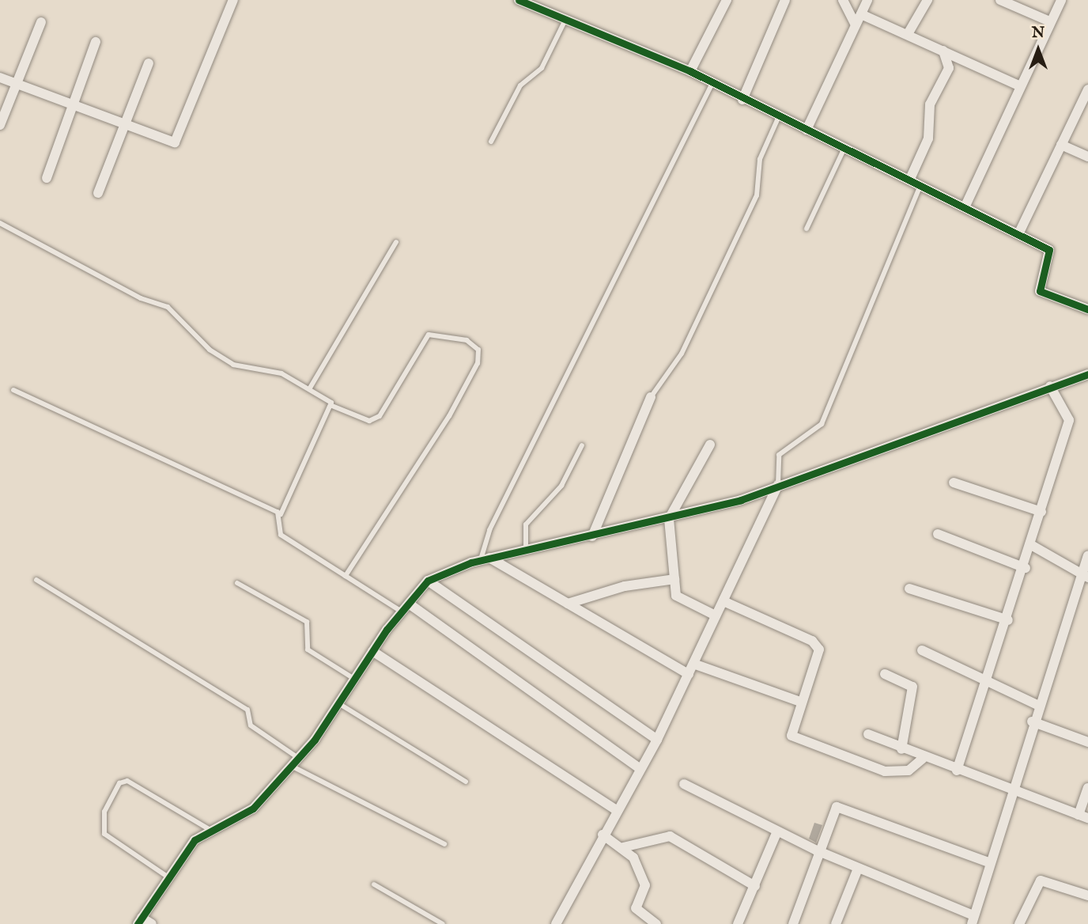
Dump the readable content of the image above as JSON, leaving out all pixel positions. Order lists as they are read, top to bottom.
{
  "north": "top"
}
